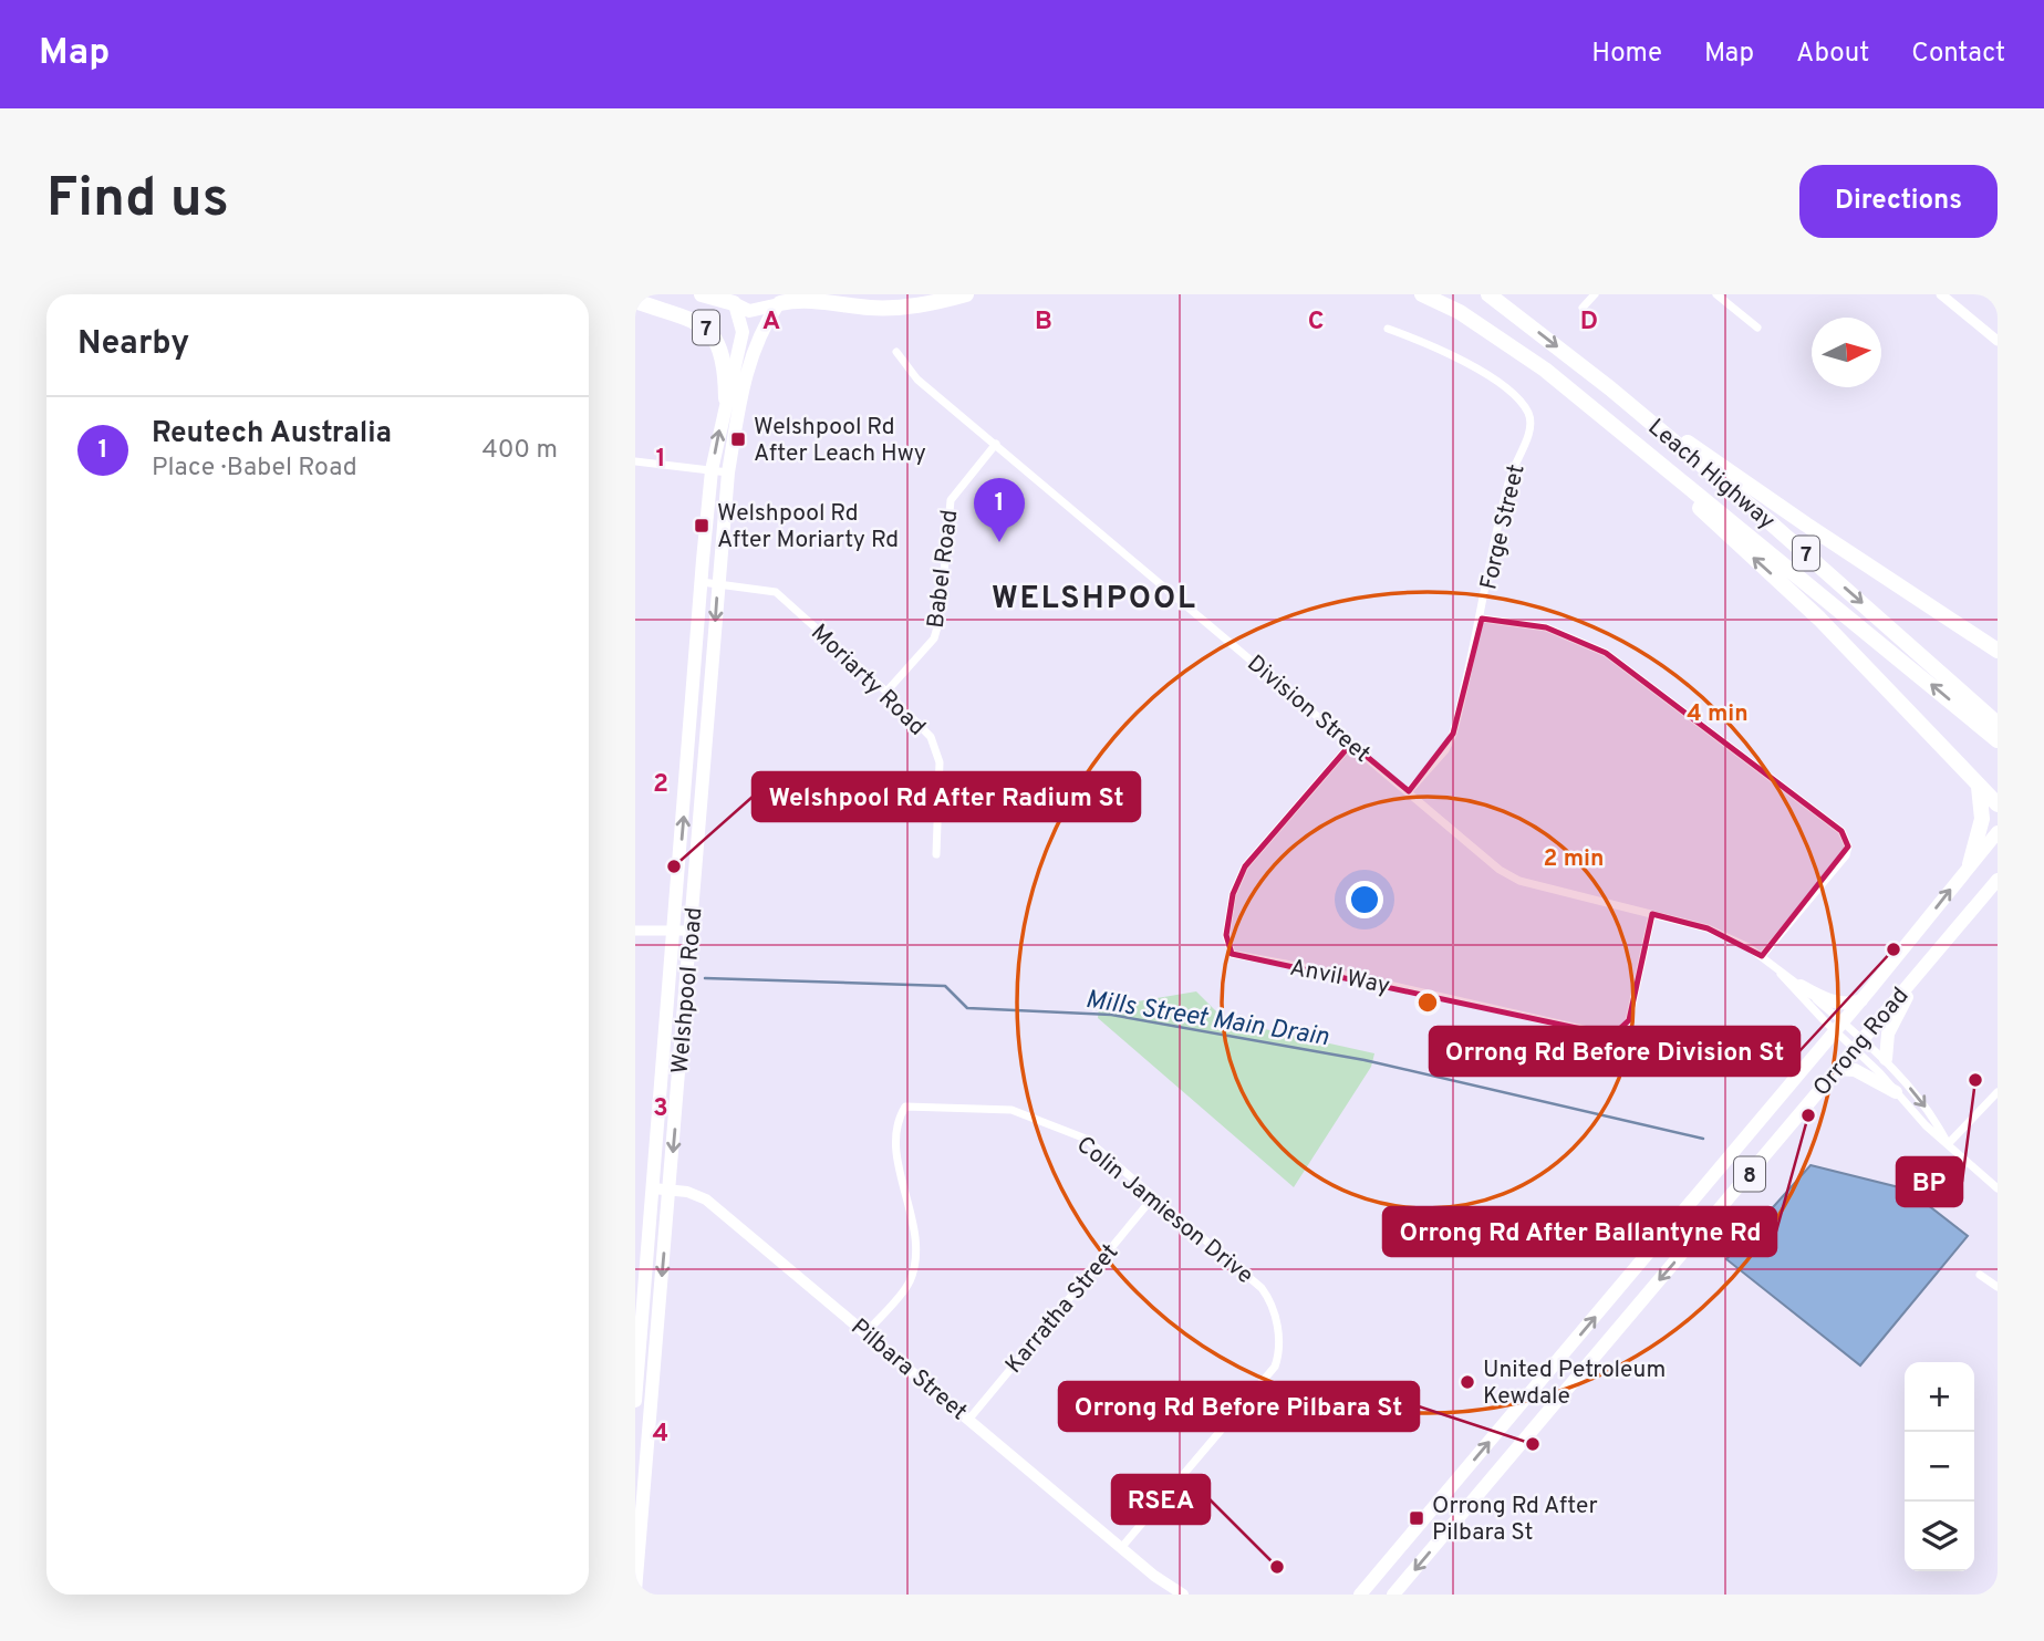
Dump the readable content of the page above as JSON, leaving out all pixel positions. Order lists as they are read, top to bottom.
{
  "streets": {
    "highway": ["7", "Leach Highway"],
    "main road": [
      "Welshpool Road",
      "Orrong Road",
      "8",
      "Pilbara Street"
    ],
    "street": [
      "Forge Street",
      "Babel Road",
      "Moriarty Road",
      "Division Street",
      "Anvil Way",
      "Colin Jamieson Drive",
      "Karratha Street"
    ]
  },
  "crossings": [
    ["7", "Leach Highway"],
    ["7", "Welshpool Road"],
    ["Forge Street", "Division Street"],
    ["Babel Road", "Moriarty Road"],
    ["Babel Road", "Division Street"],
    ["Moriarty Road", "Welshpool Road"],
    ["Division Street", "Anvil Way"],
    ["Division Street", "Orrong Road"],
    ["Welshpool Road", "Pilbara Street"],
    ["Colin Jamieson Drive", "Karratha Street"],
    ["Colin Jamieson Drive", "Pilbara Street"],
    ["Karratha Street", "Pilbara Street"]
  ],
  "districts": ["WELSHPOOL"],
  "water": ["Mills Street Main Drain"],
  "places": {
    "transit": ["Welshpool Rd After Leach Hwy", "Welshpool Rd After Moriarty Rd", "Orrong Rd After Pilbara St"],
    "other": [
      "Welshpool Rd After Radium St",
      "Orrong Rd Before Division St",
      "BP",
      "Orrong Rd After Ballantyne Rd",
      "United Petroleum Kewdale",
      "Orrong Rd Before Pilbara St",
      "RSEA"
    ]
  },
  "north": "right",
  "page": {
    "header": "Map",
    "nav": [
      "Home",
      "Map",
      "About",
      "Contact"
    ],
    "buttons": "Directions",
    "title": "Find us",
    "heading": "Nearby",
    "list": [
      {
        "mark": "1",
        "name": "Reutech Australia",
        "note": "Place · Babel Road",
        "value": "400 m"
      }
    ],
    "pins": "1",
    "map_buttons": ["+", "−"]
  },
  "grid": {
    "columns": [
      "A",
      "B",
      "C",
      "D"
    ],
    "rows": [
      "1",
      "2",
      "3",
      "4"
    ]
  },
  "rings": ["4 min", "2 min"]
}
